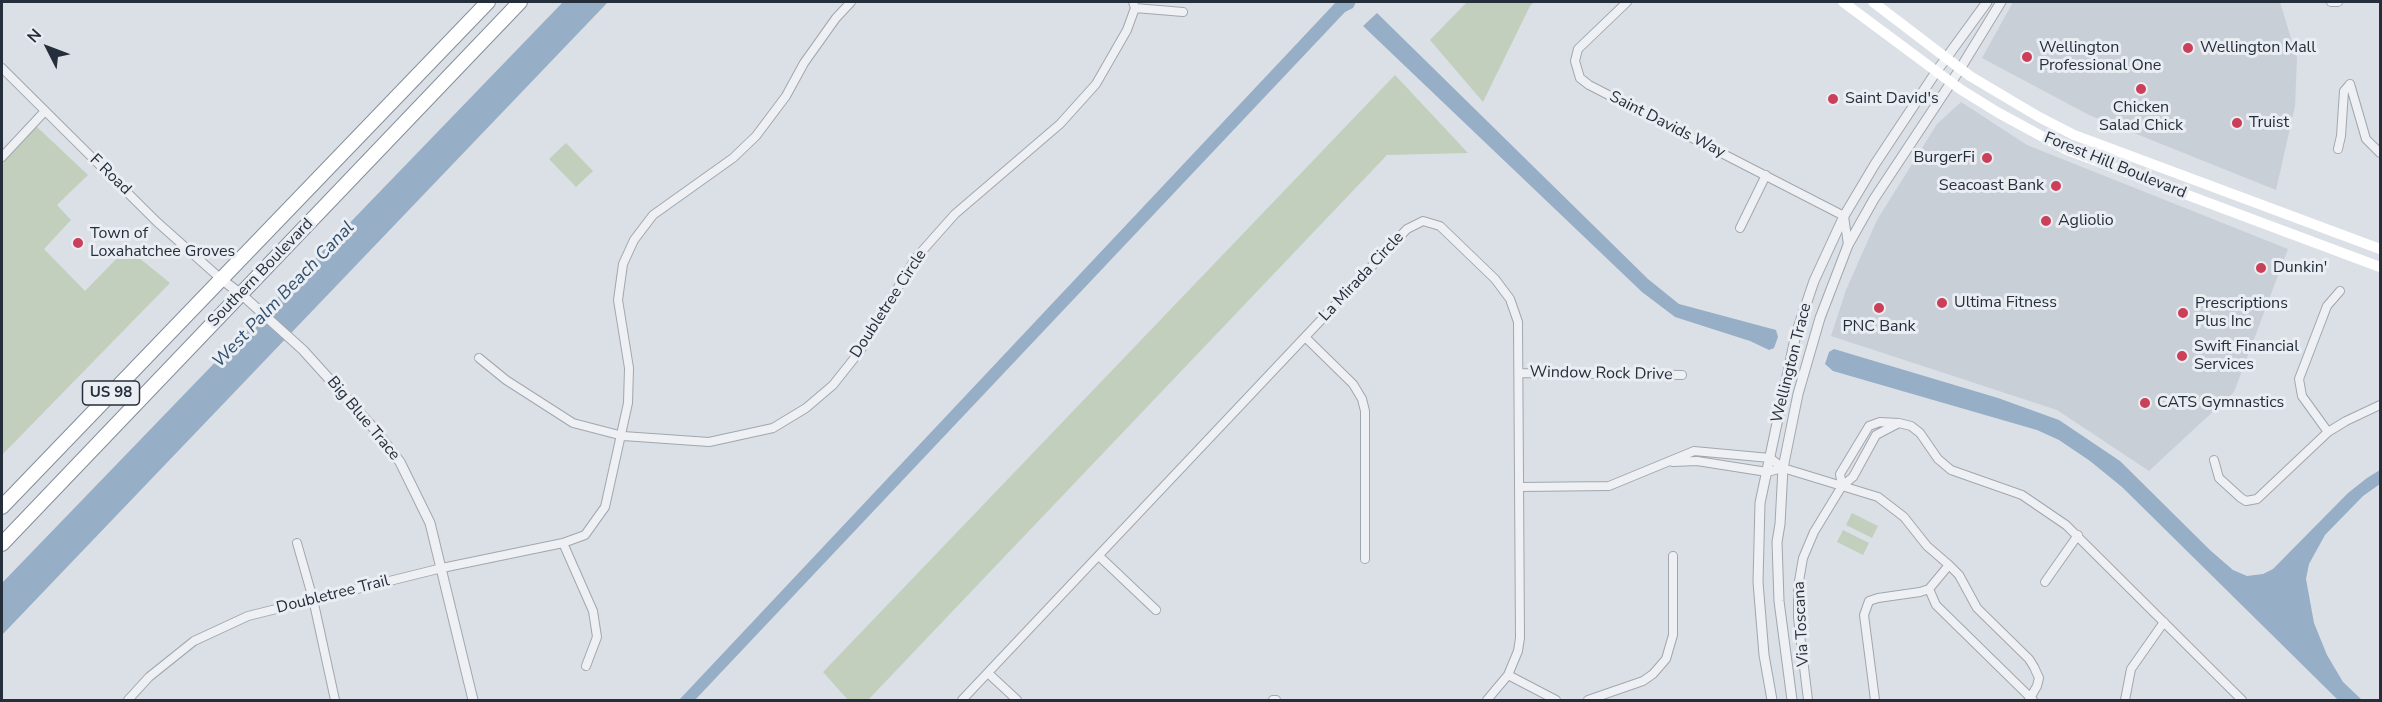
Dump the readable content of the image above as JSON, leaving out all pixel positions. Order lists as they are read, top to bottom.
{
  "streets": {
    "highway": ["Southern Boulevard", "US 98"],
    "main road": ["Forest Hill Boulevard"],
    "street": [
      "Saint Davids Way",
      "F Road",
      "La Mirada Circle",
      "Doubletree Circle",
      "Wellington Trace",
      "Window Rock Drive",
      "Big Blue Trace",
      "Doubletree Trail",
      "Via Toscana"
    ]
  },
  "crossings": [
    ["Saint Davids Way", "Wellington Trace"],
    ["Forest Hill Boulevard", "Wellington Trace"],
    ["F Road", "Southern Boulevard"],
    ["F Road", "Big Blue Trace"],
    ["Southern Boulevard", "Big Blue Trace"],
    ["La Mirada Circle", "Window Rock Drive"],
    ["Big Blue Trace", "Doubletree Trail"]
  ],
  "water": ["West Palm Beach Canal"],
  "places": [
    "Wellington Mall",
    "Wellington Professional One",
    "Chicken Salad Chick",
    "Saint David's",
    "Truist",
    "BurgerFi",
    "Seacoast Bank",
    "Agliolio",
    "Town of Loxahatchee Groves",
    "Dunkin'",
    "Ultima Fitness",
    "PNC Bank",
    "Prescriptions Plus Inc",
    "Swift Financial Services",
    "CATS Gymnastics"
  ],
  "north": "top left"
}
